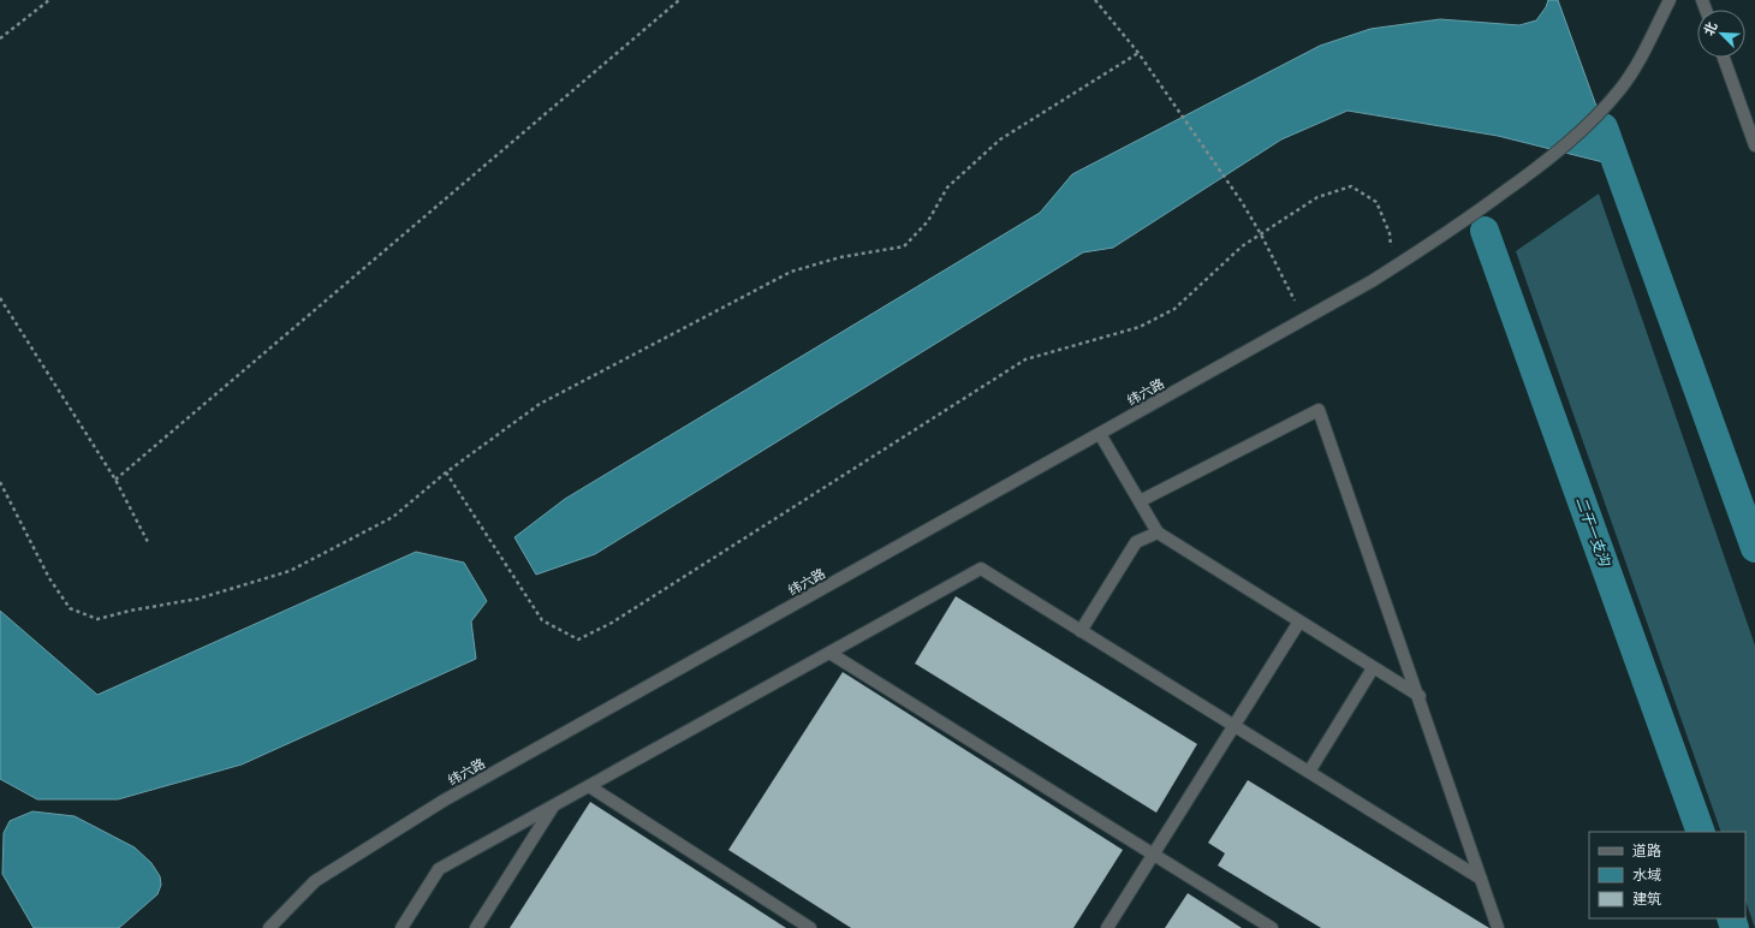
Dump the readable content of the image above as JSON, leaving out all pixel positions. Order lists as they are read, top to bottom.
{
  "streets": {
    "street": ["纬六路"]
  },
  "water": ["二干一支沟"],
  "legend": ["道路", "水域", "建筑"],
  "north": "top left"
}
